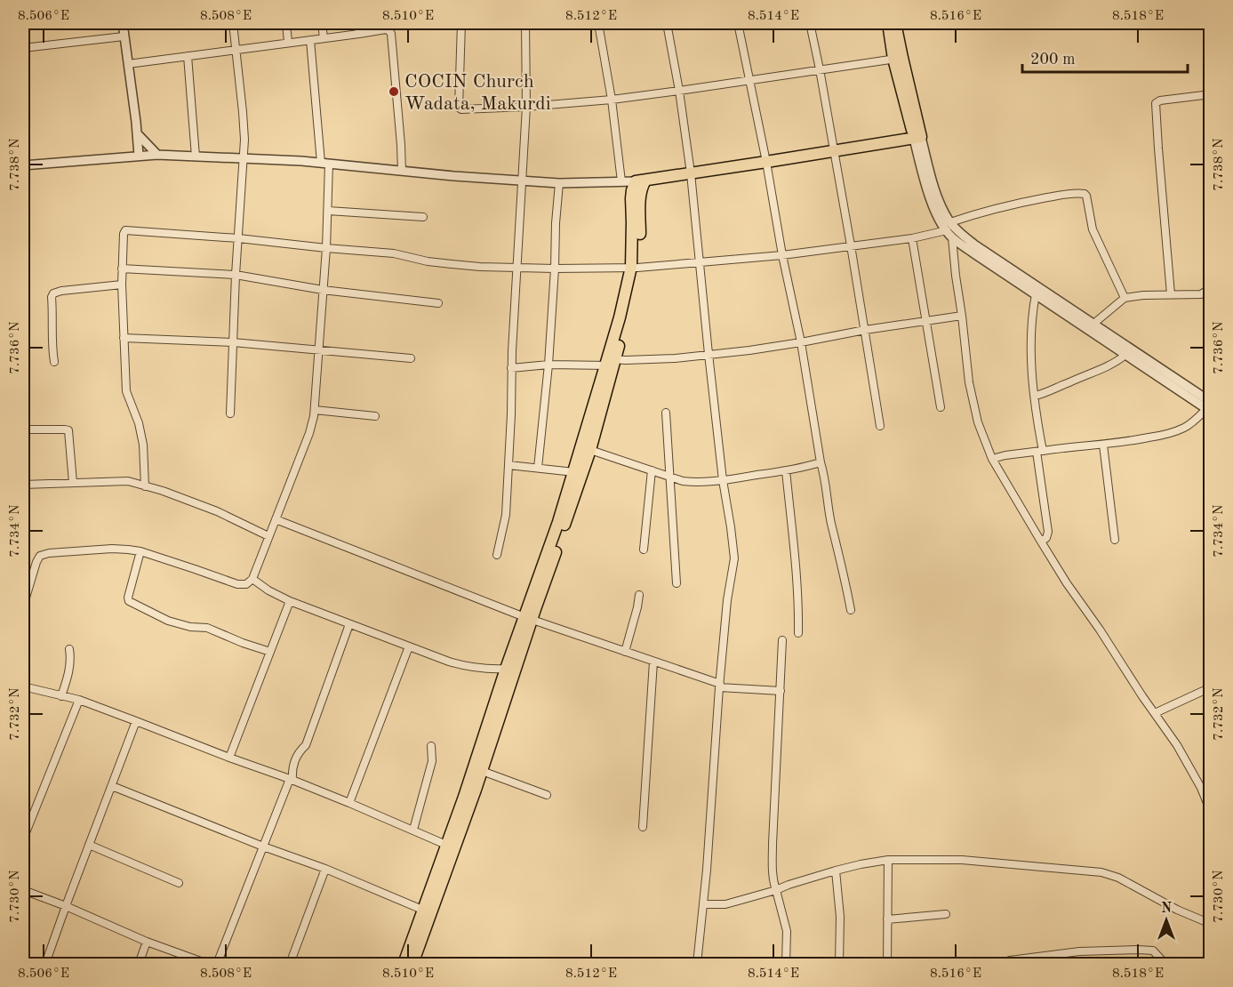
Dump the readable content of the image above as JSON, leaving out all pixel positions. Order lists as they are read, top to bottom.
{
  "places": ["COCIN Church Wadata, Makurdi"],
  "scale_bar": "200 m",
  "north": "top",
  "coordinates": [
    "8.506°E",
    "8.508°E",
    "8.510°E",
    "8.512°E",
    "8.514°E",
    "8.516°E",
    "8.518°E",
    "7.738°N",
    "7.736°N",
    "7.734°N",
    "7.732°N",
    "7.730°N"
  ]
}
